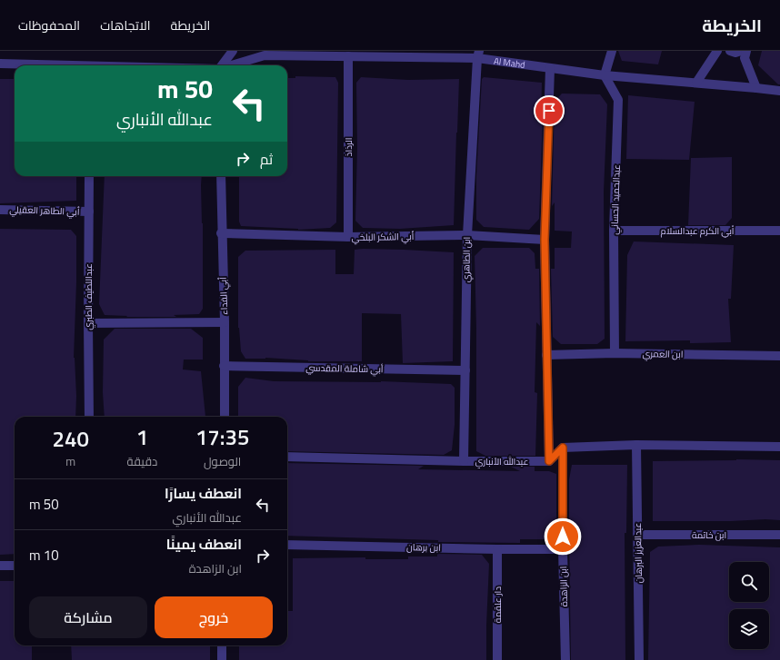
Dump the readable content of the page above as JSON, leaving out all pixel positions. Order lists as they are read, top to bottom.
{
  "streets": {
    "street": [
      "Al Mahd",
      "الرذاذ",
      "عبدالحميد الحساني",
      "أبي الطاهر العقيلي",
      "أبي الكرم عبدالسلام",
      "أبي الشكر البلخي",
      "ابن الطاهري",
      "أبي الفداء",
      "عبداللطيف الطبري",
      "ابن العمري",
      "أبي شاملة المقدسي",
      "عبدالله الأنباري",
      "ابن خاتمة",
      "ابن برهان",
      "عبدالعزيز البرهان",
      "ابن الزاهدة",
      "دار علقمة"
    ]
  },
  "crossings": [
    ["Al Mahd", "الرذاذ"],
    ["Al Mahd", "عبدالحميد الحساني"],
    ["Al Mahd", "ابن الطاهري"],
    ["الرذاذ", "أبي الشكر البلخي"],
    ["عبدالحميد الحساني", "أبي الكرم عبدالسلام"],
    ["عبدالحميد الحساني", "ابن العمري"],
    ["أبي الطاهر العقيلي", "عبداللطيف الطبري"],
    ["أبي الشكر البلخي", "ابن الطاهري"],
    ["أبي الشكر البلخي", "أبي الفداء"],
    ["ابن الطاهري", "أبي شاملة المقدسي"],
    ["ابن الطاهري", "عبدالله الأنباري"],
    ["أبي الفداء", "أبي شاملة المقدسي"],
    ["ابن خاتمة", "عبدالعزيز البرهان"],
    ["ابن برهان", "ابن الزاهدة"],
    ["ابن برهان", "دار علقمة"]
  ],
  "page": {
    "header": "الخريطة",
    "nav": ["الخريطة", "الاتجاهات", "المحفوظات"],
    "turn": ["50 m", "عبدالله الأنباري"],
    "then": "ثم",
    "eta": [
      "17:35",
      "الوصول",
      "1",
      "دقيقة",
      "240",
      "m"
    ],
    "list": [
      {
        "name": "انعطف يسارًا",
        "note": "عبدالله الأنباري",
        "value": "50 m"
      },
      {
        "name": "انعطف يمينًا",
        "note": "ابن الزاهدة",
        "value": "10 m"
      }
    ],
    "buttons": ["خروج", "مشاركة"]
  }
}
